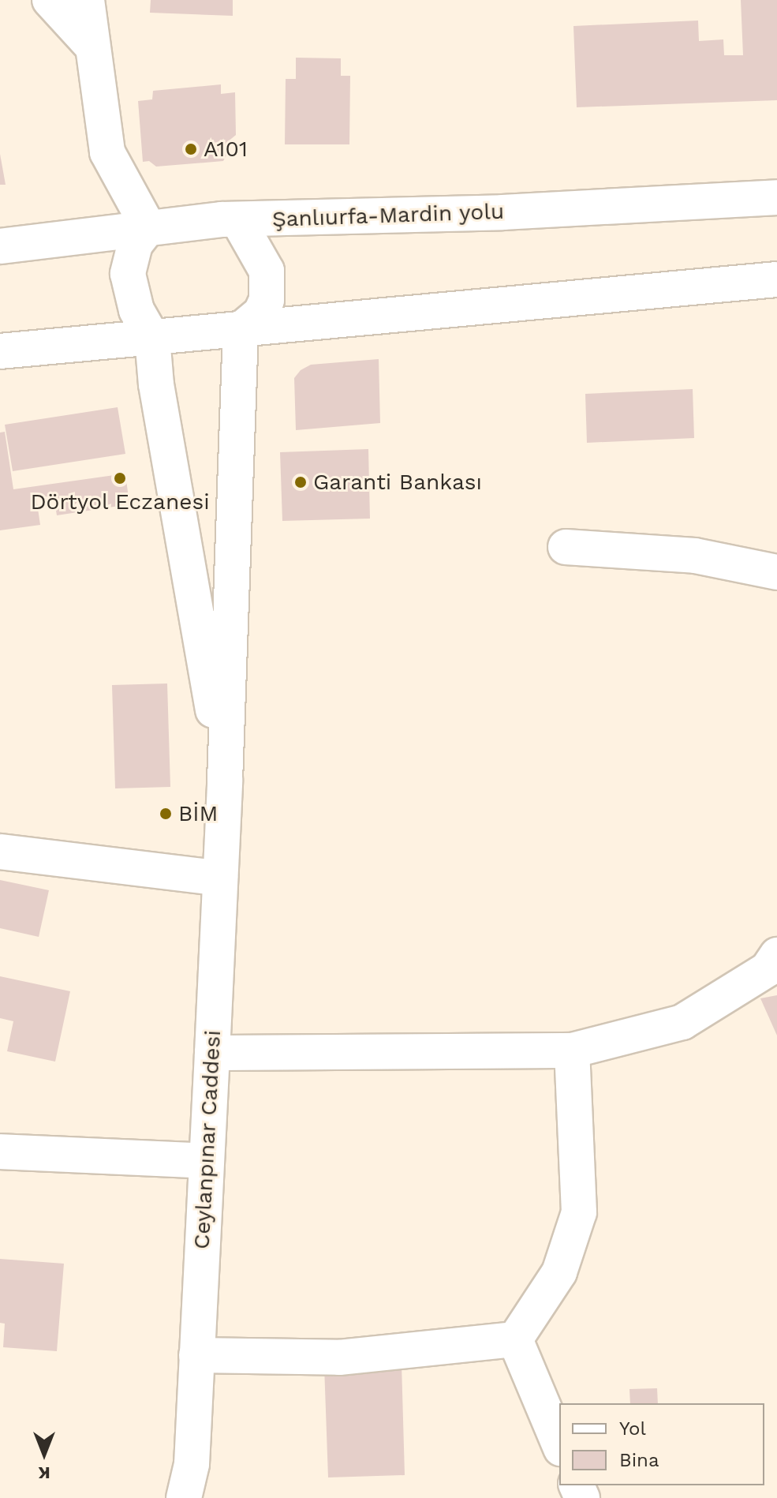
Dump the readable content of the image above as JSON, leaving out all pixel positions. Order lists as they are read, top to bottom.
{
  "streets": {
    "main road": ["Şanlıurfa-Mardin yolu", "Ceylanpınar Caddesi"]
  },
  "places": [
    "A101",
    "Dörtyol Eczanesi",
    "Garanti Bankası",
    "BİM"
  ],
  "legend": ["Yol", "Bina"],
  "north": "bottom"
}
